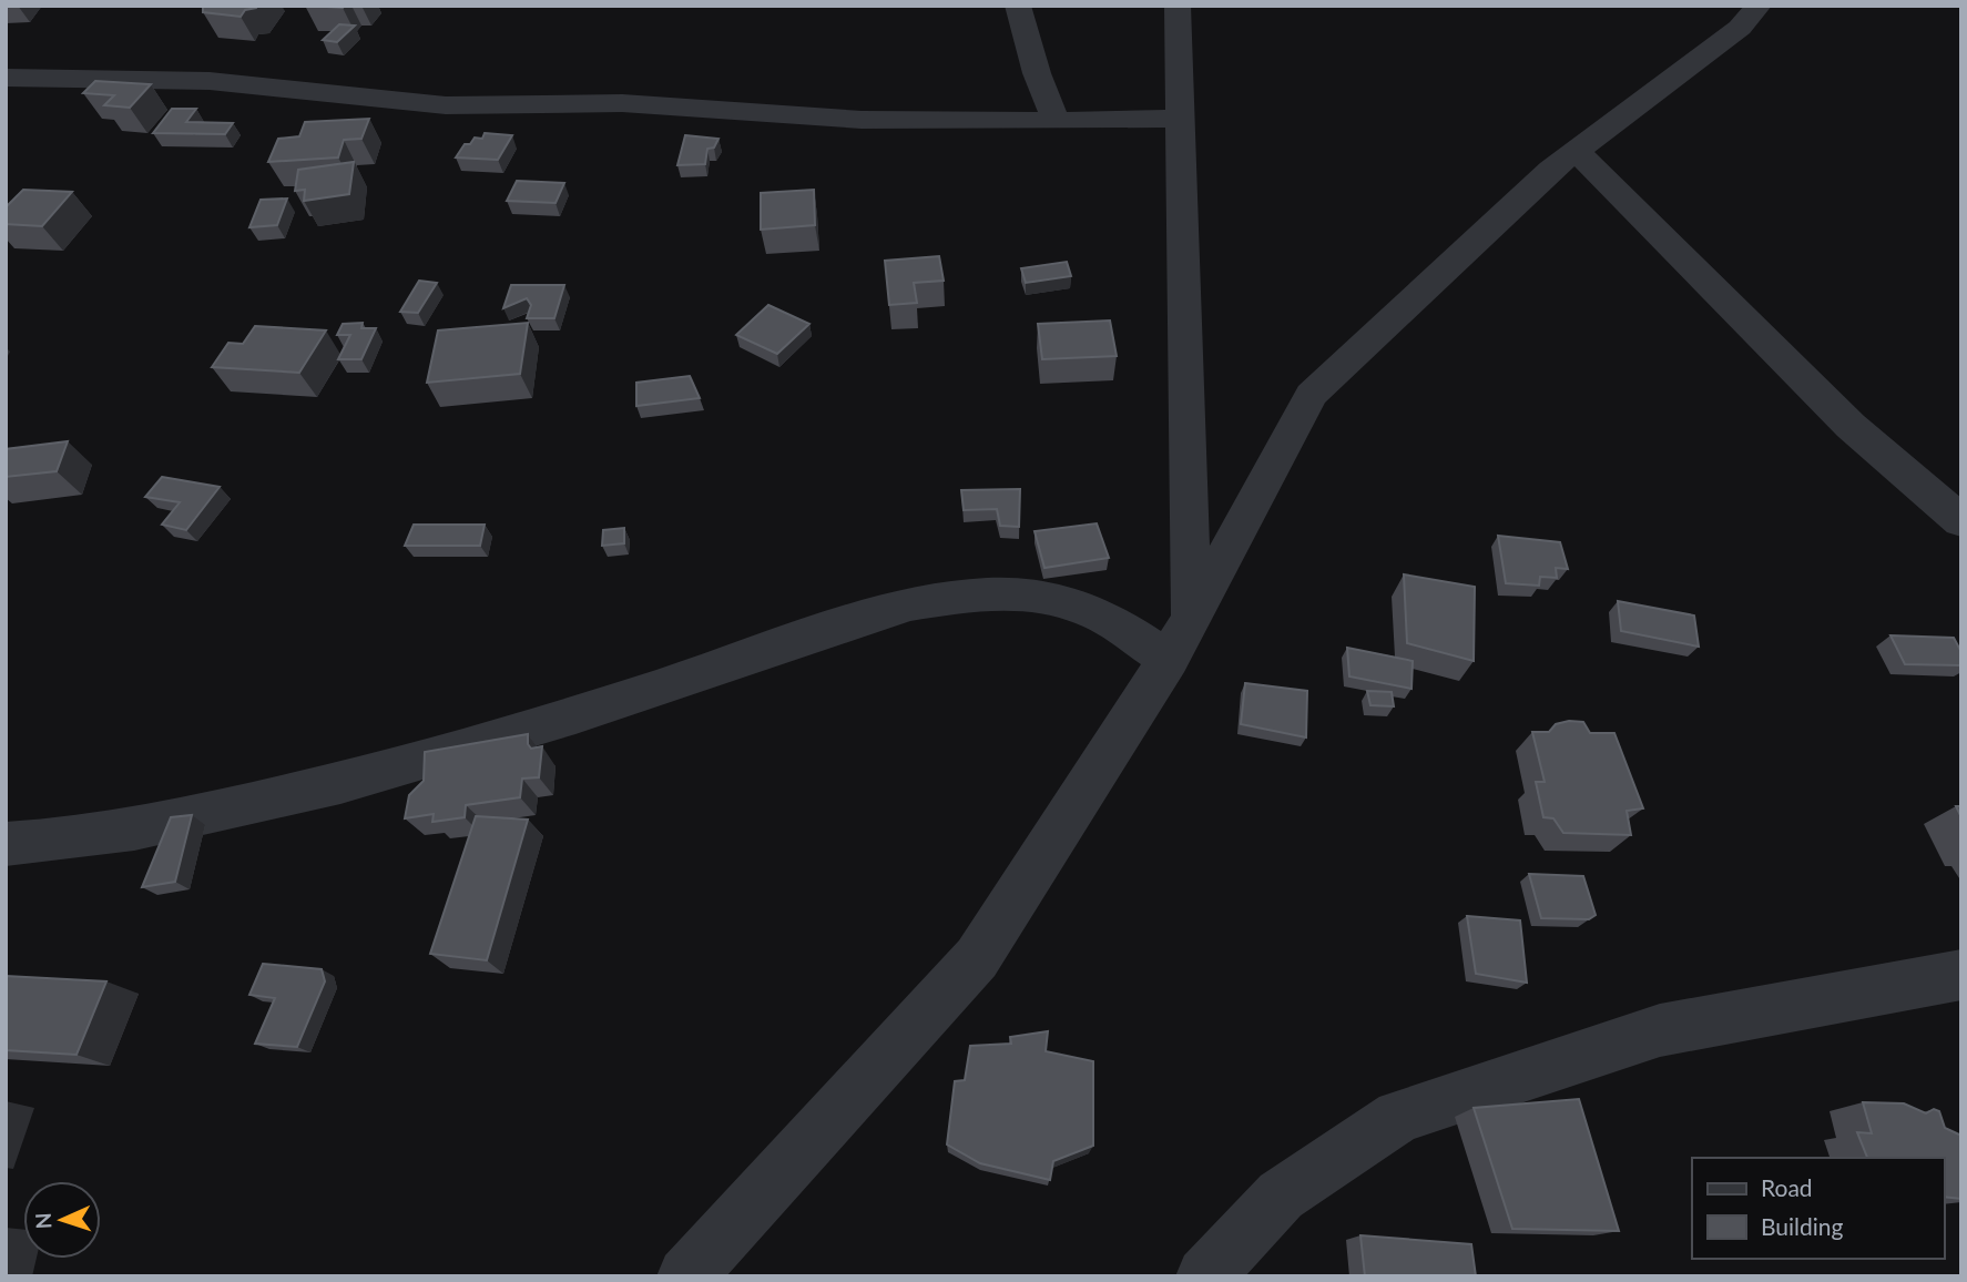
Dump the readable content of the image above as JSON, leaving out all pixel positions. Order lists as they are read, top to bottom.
{
  "legend": ["Road", "Building"],
  "north": "left"
}
